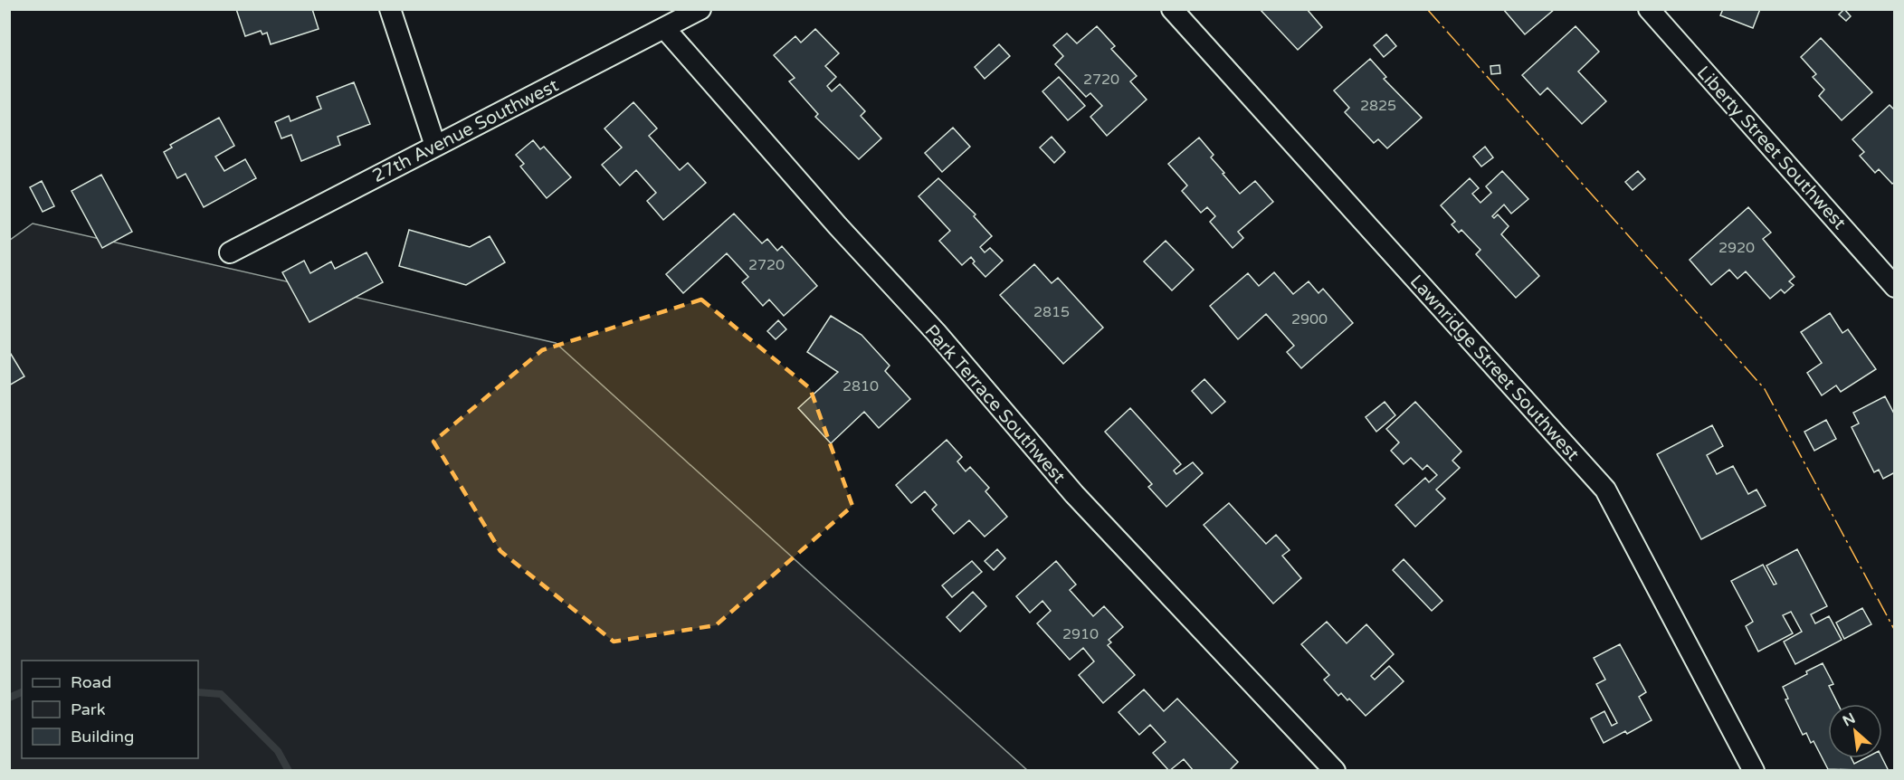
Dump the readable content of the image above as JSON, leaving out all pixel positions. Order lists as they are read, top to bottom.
{
  "streets": {
    "street": [
      "27th Avenue Southwest",
      "Liberty Street Southwest",
      "Lawnridge Street Southwest",
      "Park Terrace Southwest"
    ]
  },
  "crossings": [
    ["27th Avenue Southwest", "Park Terrace Southwest"]
  ],
  "house_numbers": [
    "2720",
    "2825",
    "2920",
    "2720",
    "2815",
    "2900",
    "2810",
    "2910"
  ],
  "legend": ["Road", "Park", "Building"],
  "north": "top left"
}
